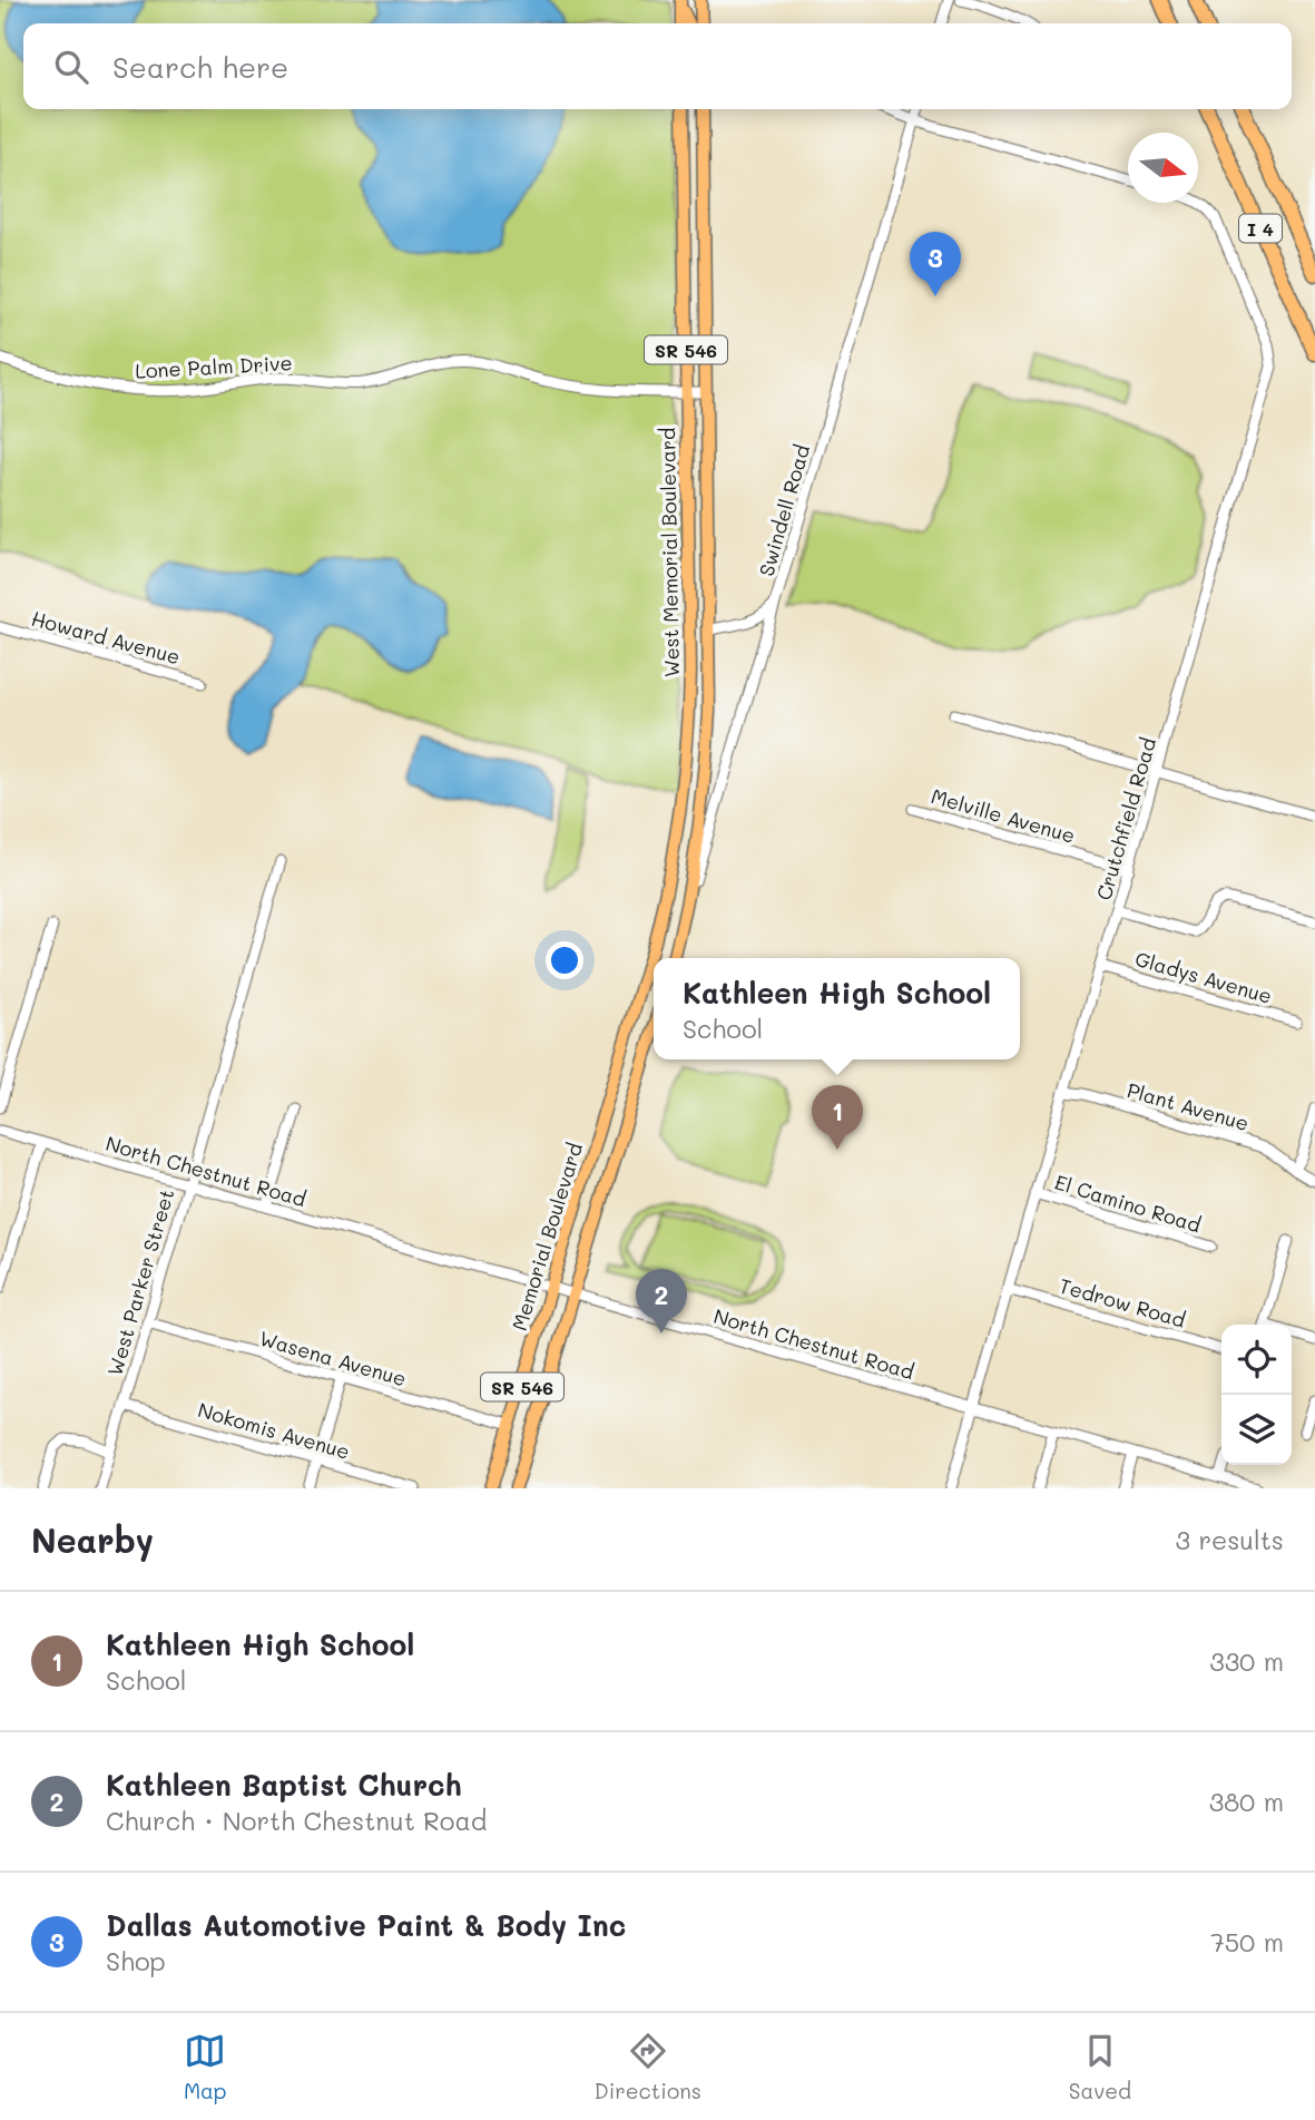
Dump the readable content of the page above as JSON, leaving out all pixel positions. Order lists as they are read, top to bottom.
{
  "streets": {
    "highway": ["I 4"],
    "main road": ["SR 546", "West Memorial Boulevard", "Memorial Boulevard"],
    "street": [
      "Lone Palm Drive",
      "Swindell Road",
      "Howard Avenue",
      "Melville Avenue",
      "Crutchfield Road",
      "Gladys Avenue",
      "Plant Avenue",
      "North Chestnut Road",
      "El Camino Road",
      "West Parker Street",
      "Tedrow Road",
      "Wasena Avenue",
      "Nokomis Avenue"
    ]
  },
  "crossings": [
    ["SR 546", "North Chestnut Road"],
    ["Lone Palm Drive", "West Memorial Boulevard"],
    ["Swindell Road", "West Memorial Boulevard"],
    ["West Memorial Boulevard", "Memorial Boulevard"],
    ["Melville Avenue", "Crutchfield Road"],
    ["Crutchfield Road", "Gladys Avenue"],
    ["Crutchfield Road", "Plant Avenue"],
    ["Crutchfield Road", "North Chestnut Road"],
    ["Crutchfield Road", "El Camino Road"],
    ["Crutchfield Road", "Tedrow Road"],
    ["North Chestnut Road", "Memorial Boulevard"],
    ["North Chestnut Road", "West Parker Street"],
    ["Memorial Boulevard", "Wasena Avenue"],
    ["West Parker Street", "Wasena Avenue"],
    ["West Parker Street", "Nokomis Avenue"]
  ],
  "north": "right",
  "page": {
    "search": "Search here",
    "pins": ["3", "1", "2"],
    "popup": ["Kathleen High School", "School"],
    "heading": ["Nearby", "3 results"],
    "list": [
      {
        "mark": "1",
        "name": "Kathleen High School",
        "note": "School",
        "value": "330 m"
      },
      {
        "mark": "2",
        "name": "Kathleen Baptist Church",
        "note": "Church · North Chestnut Road",
        "value": "380 m"
      },
      {
        "mark": "3",
        "name": "Dallas Automotive Paint & Body Inc",
        "note": "Shop",
        "value": "750 m"
      }
    ],
    "nav": ["Map", "Directions", "Saved"]
  }
}
